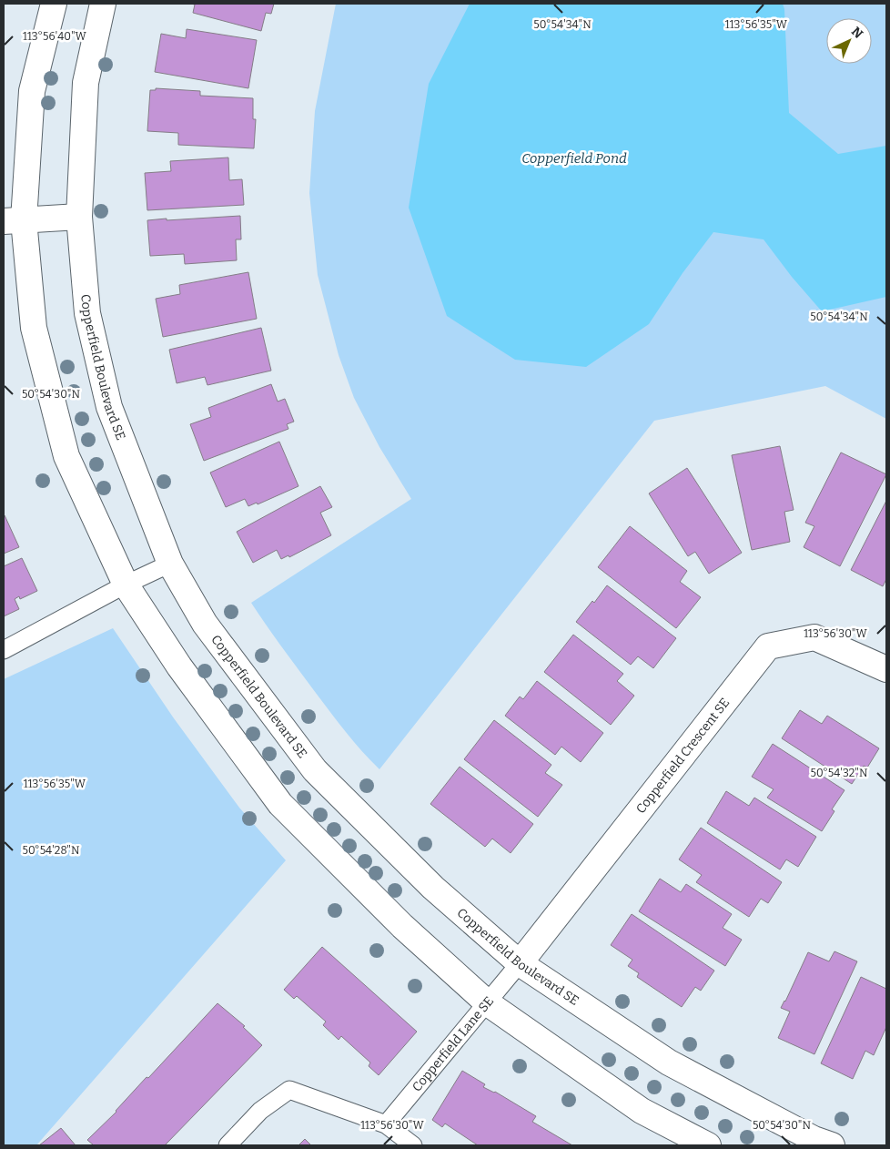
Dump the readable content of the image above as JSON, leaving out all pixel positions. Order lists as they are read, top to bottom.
{
  "streets": {
    "street": ["Copperfield Boulevard SE", "Copperfield Crescent SE"],
    "lane": ["Copperfield Lane SE"]
  },
  "crossings": [
    ["Copperfield Boulevard SE", "Copperfield Crescent SE"],
    ["Copperfield Boulevard SE", "Copperfield Lane SE"],
    ["Copperfield Crescent SE", "Copperfield Lane SE"]
  ],
  "water": ["Copperfield Pond"],
  "north": "top right",
  "coordinates": [
    "50°54'34\"N",
    "113°56'35\"W",
    "113°56'40\"W",
    "50°54'30\"N",
    "113°56'30\"W",
    "50°54'32\"N",
    "50°54'28\"N"
  ]
}
